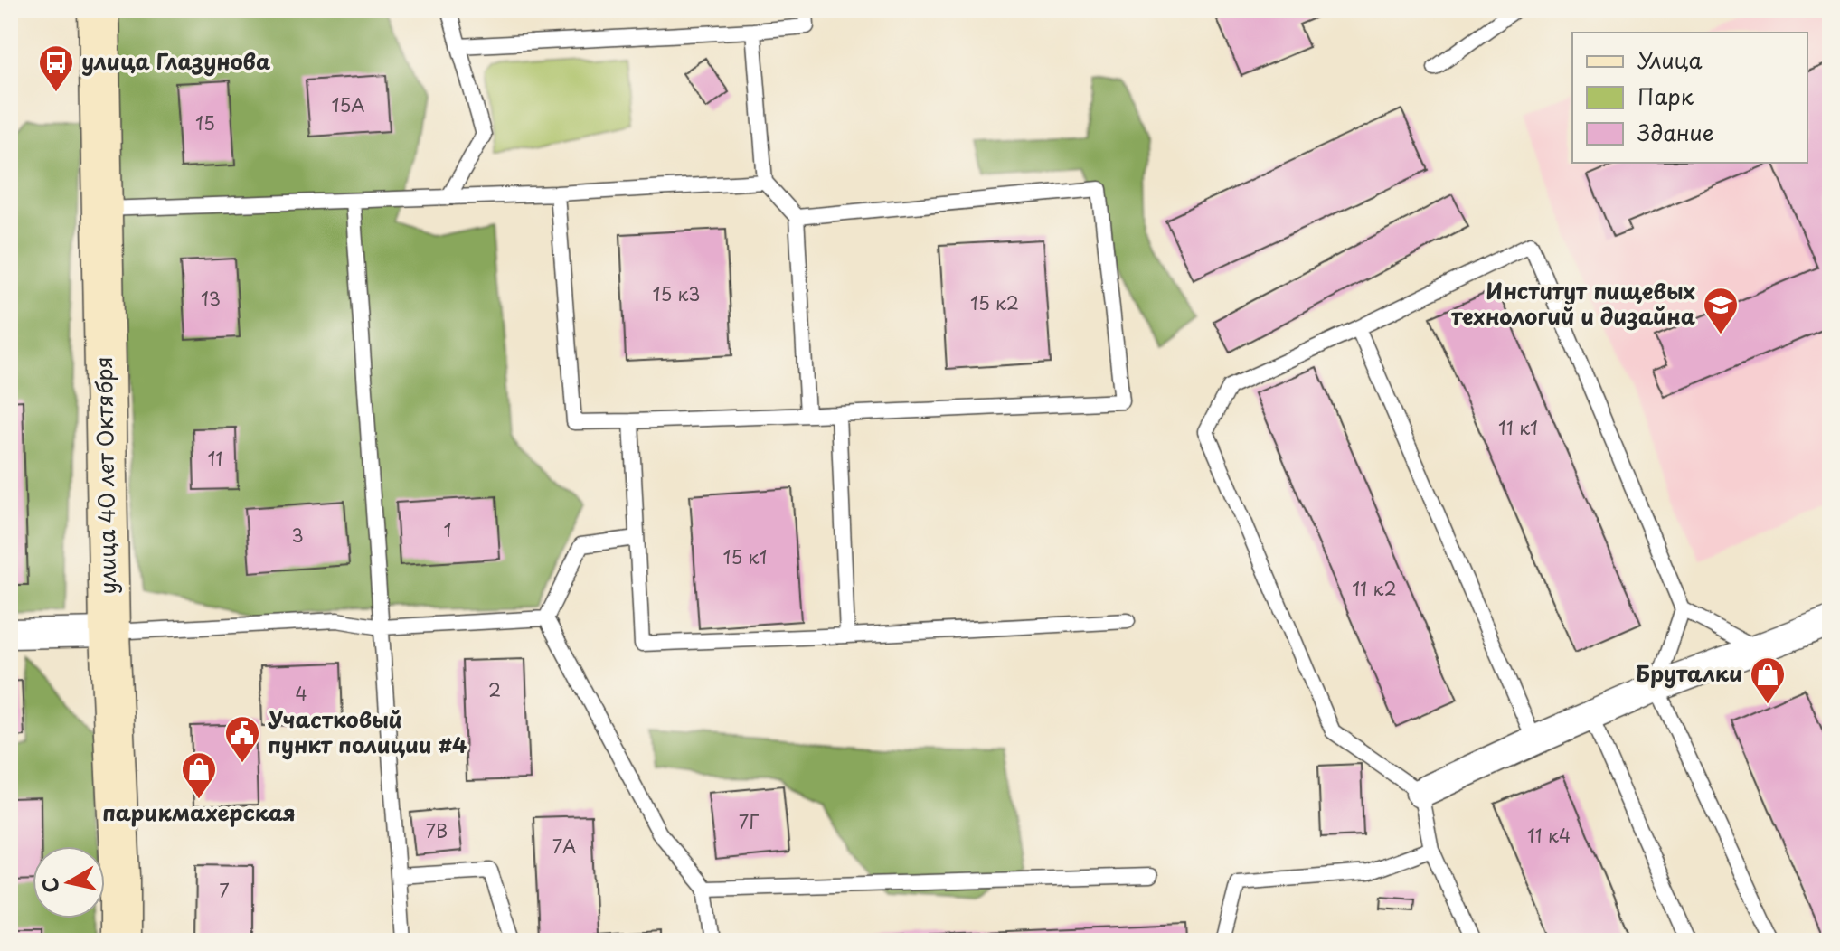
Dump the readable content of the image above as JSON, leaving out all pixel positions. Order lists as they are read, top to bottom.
{
  "streets": {
    "street": ["улица 40 лет Октября"]
  },
  "places": {
    "bus stop": ["улица Глазунова"],
    "school or university": ["Институт пищевых технологий и дизайна"],
    "shop": ["Бруталки", "парикмахерская"],
    "public building": ["Участковый пункт полиции #4"]
  },
  "house_numbers": [
    "15А",
    "15",
    "15 к3",
    "13",
    "15 к2",
    "11 к1",
    "11",
    "1",
    "3",
    "15 к1",
    "11 к2",
    "2",
    "4",
    "7Г",
    "7В",
    "11 к4",
    "7А",
    "7"
  ],
  "legend": ["Улица", "Парк", "Здание"],
  "north": "left"
}
